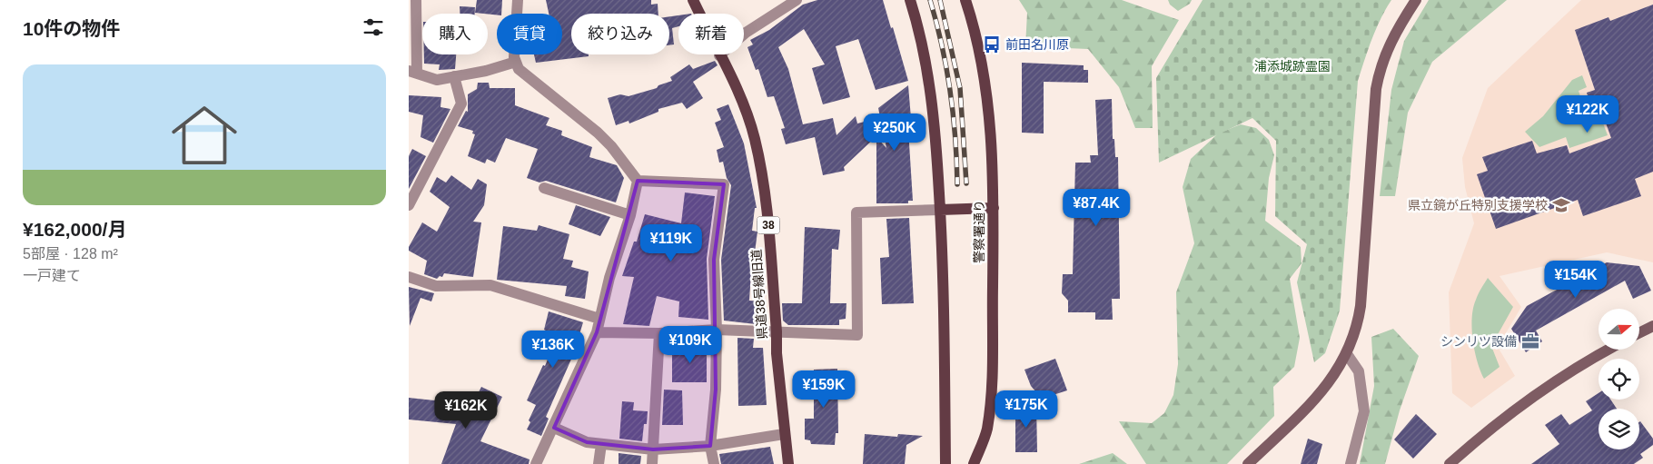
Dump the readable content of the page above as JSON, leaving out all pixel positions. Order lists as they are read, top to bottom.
{
  "streets": {
    "main road": ["38", "警察署通り", "県道38号線旧道"]
  },
  "parks": ["浦添城跡霊園"],
  "places": {
    "bus stop": ["前田名川原"],
    "school or university": ["県立鏡が丘特別支援学校"],
    "office": ["シンリツ設備"]
  },
  "north": "right",
  "page": {
    "heading": "10件の物件",
    "chip": [
      "購入",
      "賃貸",
      "絞り込み",
      "新着"
    ],
    "list": [
      {
        "name": "¥162,000/月",
        "note": "5部屋 · 128 m² · 一戸建て"
      }
    ],
    "price": [
      "¥122K",
      "¥250K",
      "¥87.4K",
      "¥119K",
      "¥154K",
      "¥109K",
      "¥136K",
      "¥159K",
      "¥175K",
      "¥162K"
    ]
  }
}
